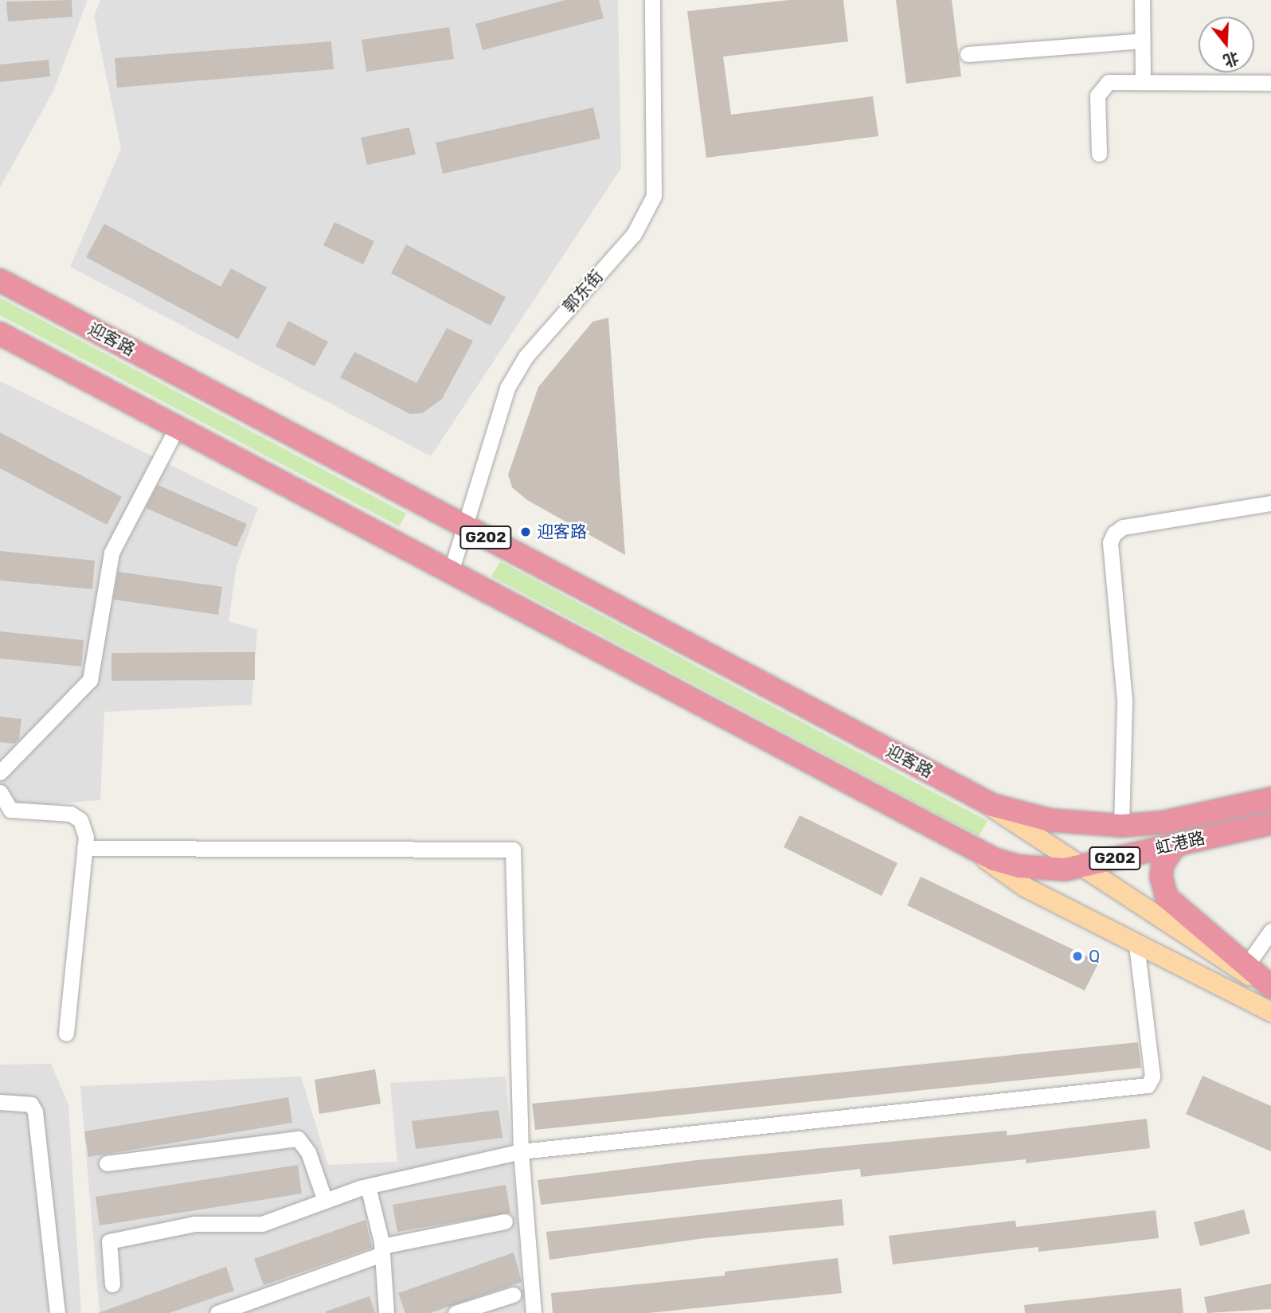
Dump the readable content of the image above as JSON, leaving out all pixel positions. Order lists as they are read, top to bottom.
{
  "streets": {
    "highway": ["迎客路", "G202", "虹港路"],
    "street": ["郭东街"]
  },
  "crossings": [
    ["郭东街", "迎客路"],
    ["郭东街", "G202"],
    ["迎客路", "虹港路"],
    ["G202", "虹港路"]
  ],
  "places": ["迎客路", "Q"],
  "north": "bottom"
}
